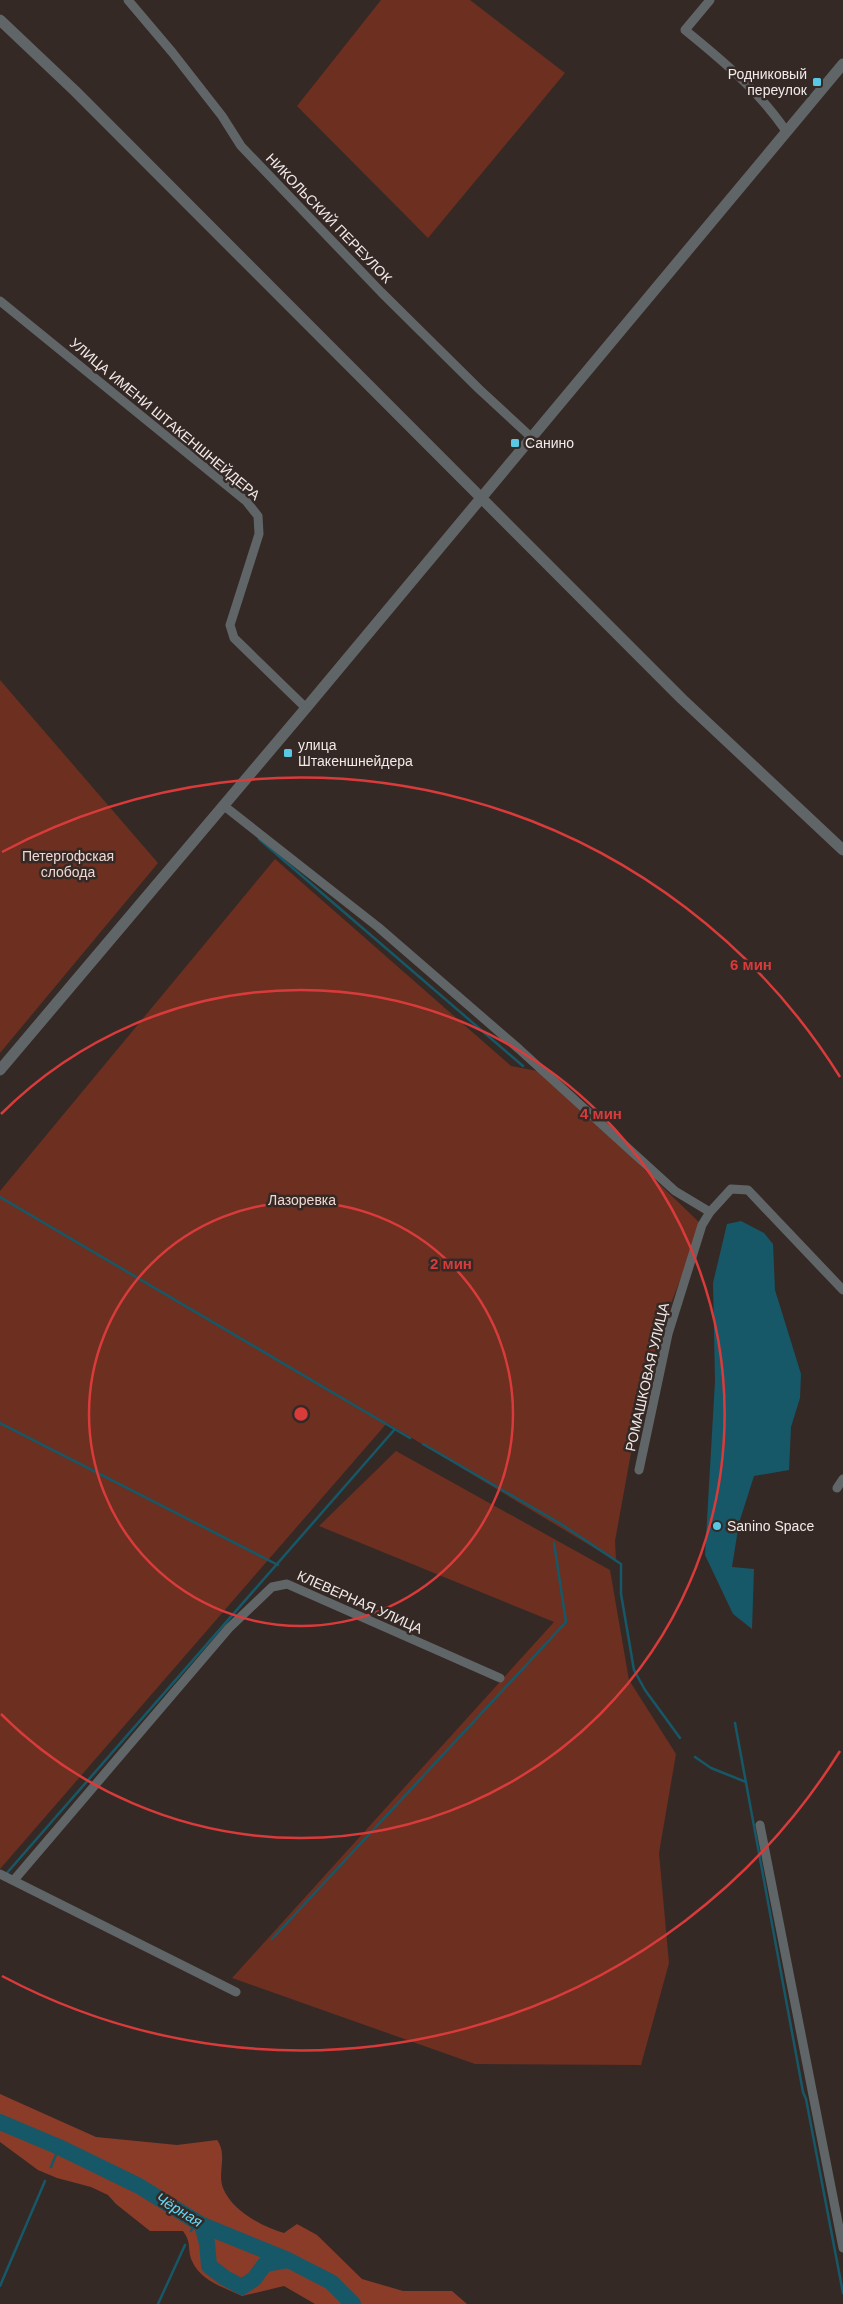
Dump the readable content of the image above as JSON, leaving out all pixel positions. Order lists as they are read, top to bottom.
{
  "streets": {
    "street": [
      "НИКОЛЬСКИЙ ПЕРЕУЛОК",
      "УЛИЦА ИМЕНИ ШТАКЕНШНЕЙДЕРА",
      "РОМАШКОВАЯ УЛИЦА",
      "КЛЕВЕРНАЯ УЛИЦА"
    ]
  },
  "water": ["Чёрная"],
  "parks": ["Петергофская слобода", "Лазоревка"],
  "places": {
    "transit": ["Родниковый переулок", "Санино", "улица Штакеншнейдера"],
    "other": ["Sanino Space"]
  },
  "rings": ["6 мин", "4 мин", "2 мин"]
}
